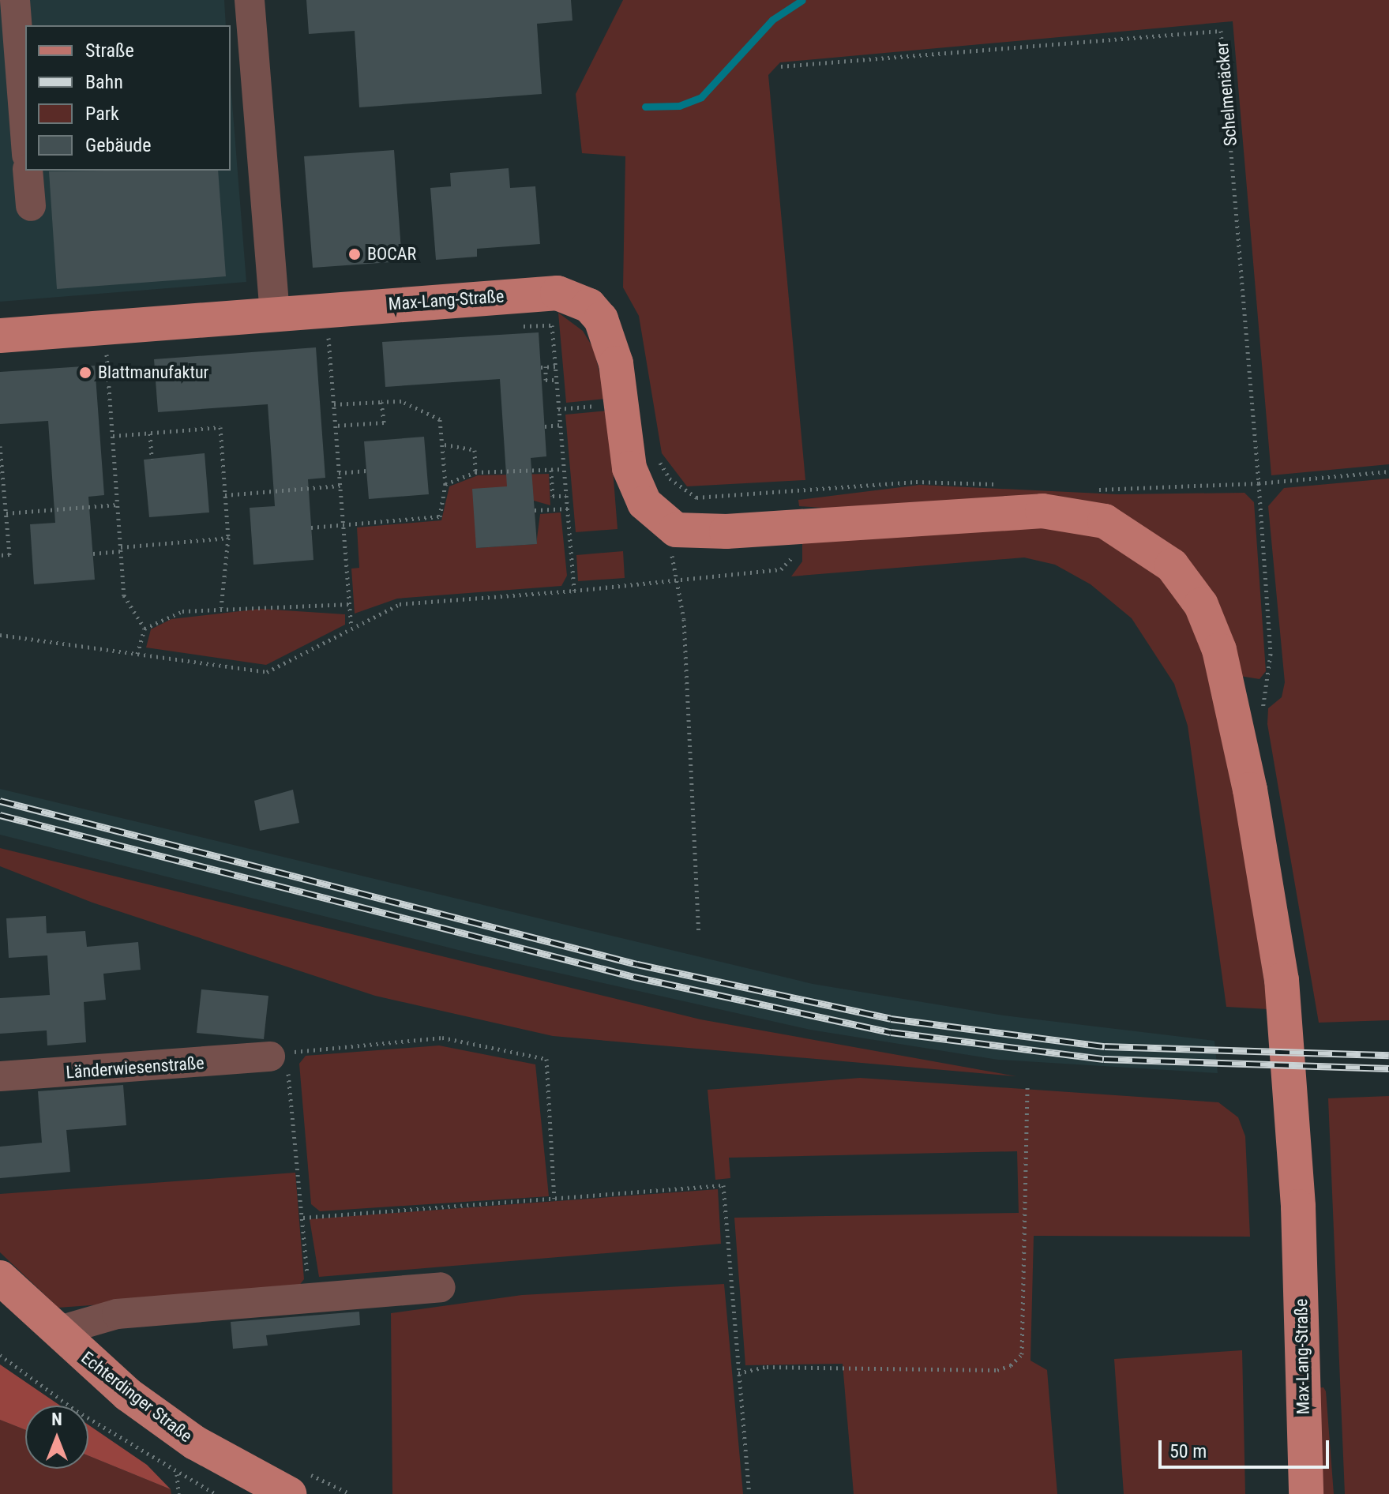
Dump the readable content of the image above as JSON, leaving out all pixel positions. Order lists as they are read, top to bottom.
{
  "streets": {
    "main road": ["Max-Lang-Straße", "Echterdinger Straße"],
    "street": ["Länderwiesenstraße"],
    "path": ["Schelmenäcker"]
  },
  "places": ["BOCAR", "Blattmanufaktur"],
  "legend": [
    "Straße",
    "Bahn",
    "Park",
    "Gebäude"
  ],
  "scale_bar": "50 m",
  "north": "top"
}
